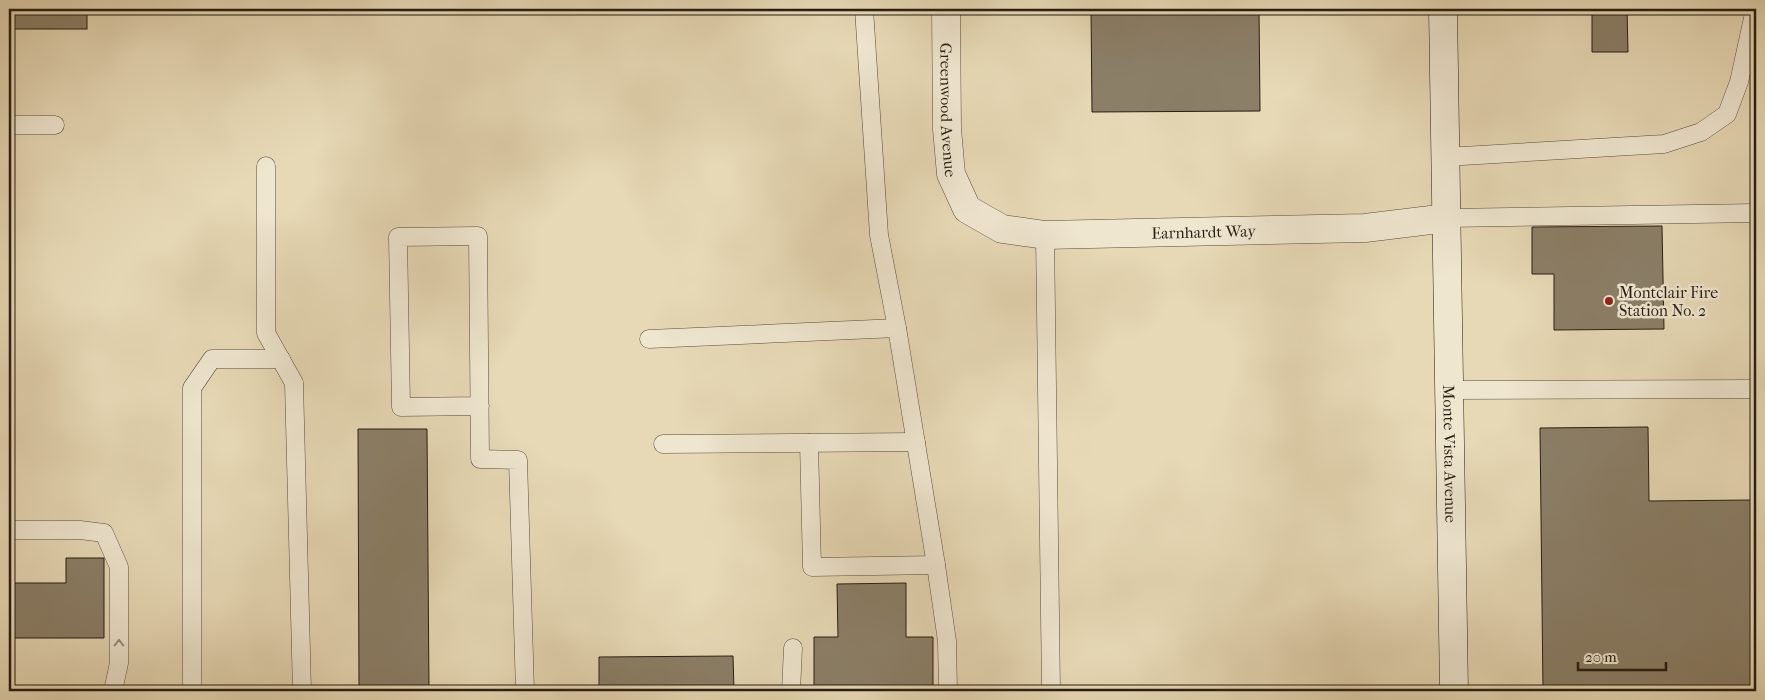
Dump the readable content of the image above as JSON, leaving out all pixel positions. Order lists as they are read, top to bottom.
{
  "streets": {
    "street": ["Greenwood Avenue", "Earnhardt Way", "Monte Vista Avenue"]
  },
  "crossings": [
    ["Greenwood Avenue", "Earnhardt Way"],
    ["Earnhardt Way", "Monte Vista Avenue"]
  ],
  "places": ["Montclair Fire Station No. 2"],
  "scale_bar": "20 m"
}
